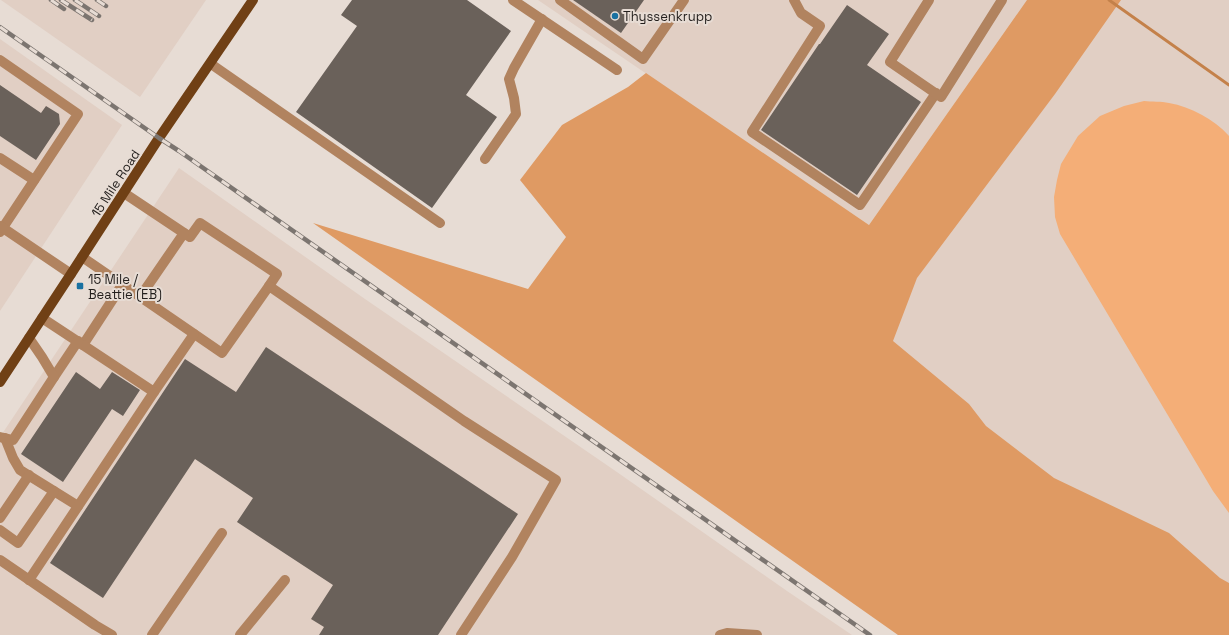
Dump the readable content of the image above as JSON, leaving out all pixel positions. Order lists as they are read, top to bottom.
{
  "streets": {
    "main road": ["15 Mile Road"]
  },
  "places": {
    "other": ["Thyssenkrupp"],
    "transit": ["15 Mile / Beattie (EB)"]
  }
}
